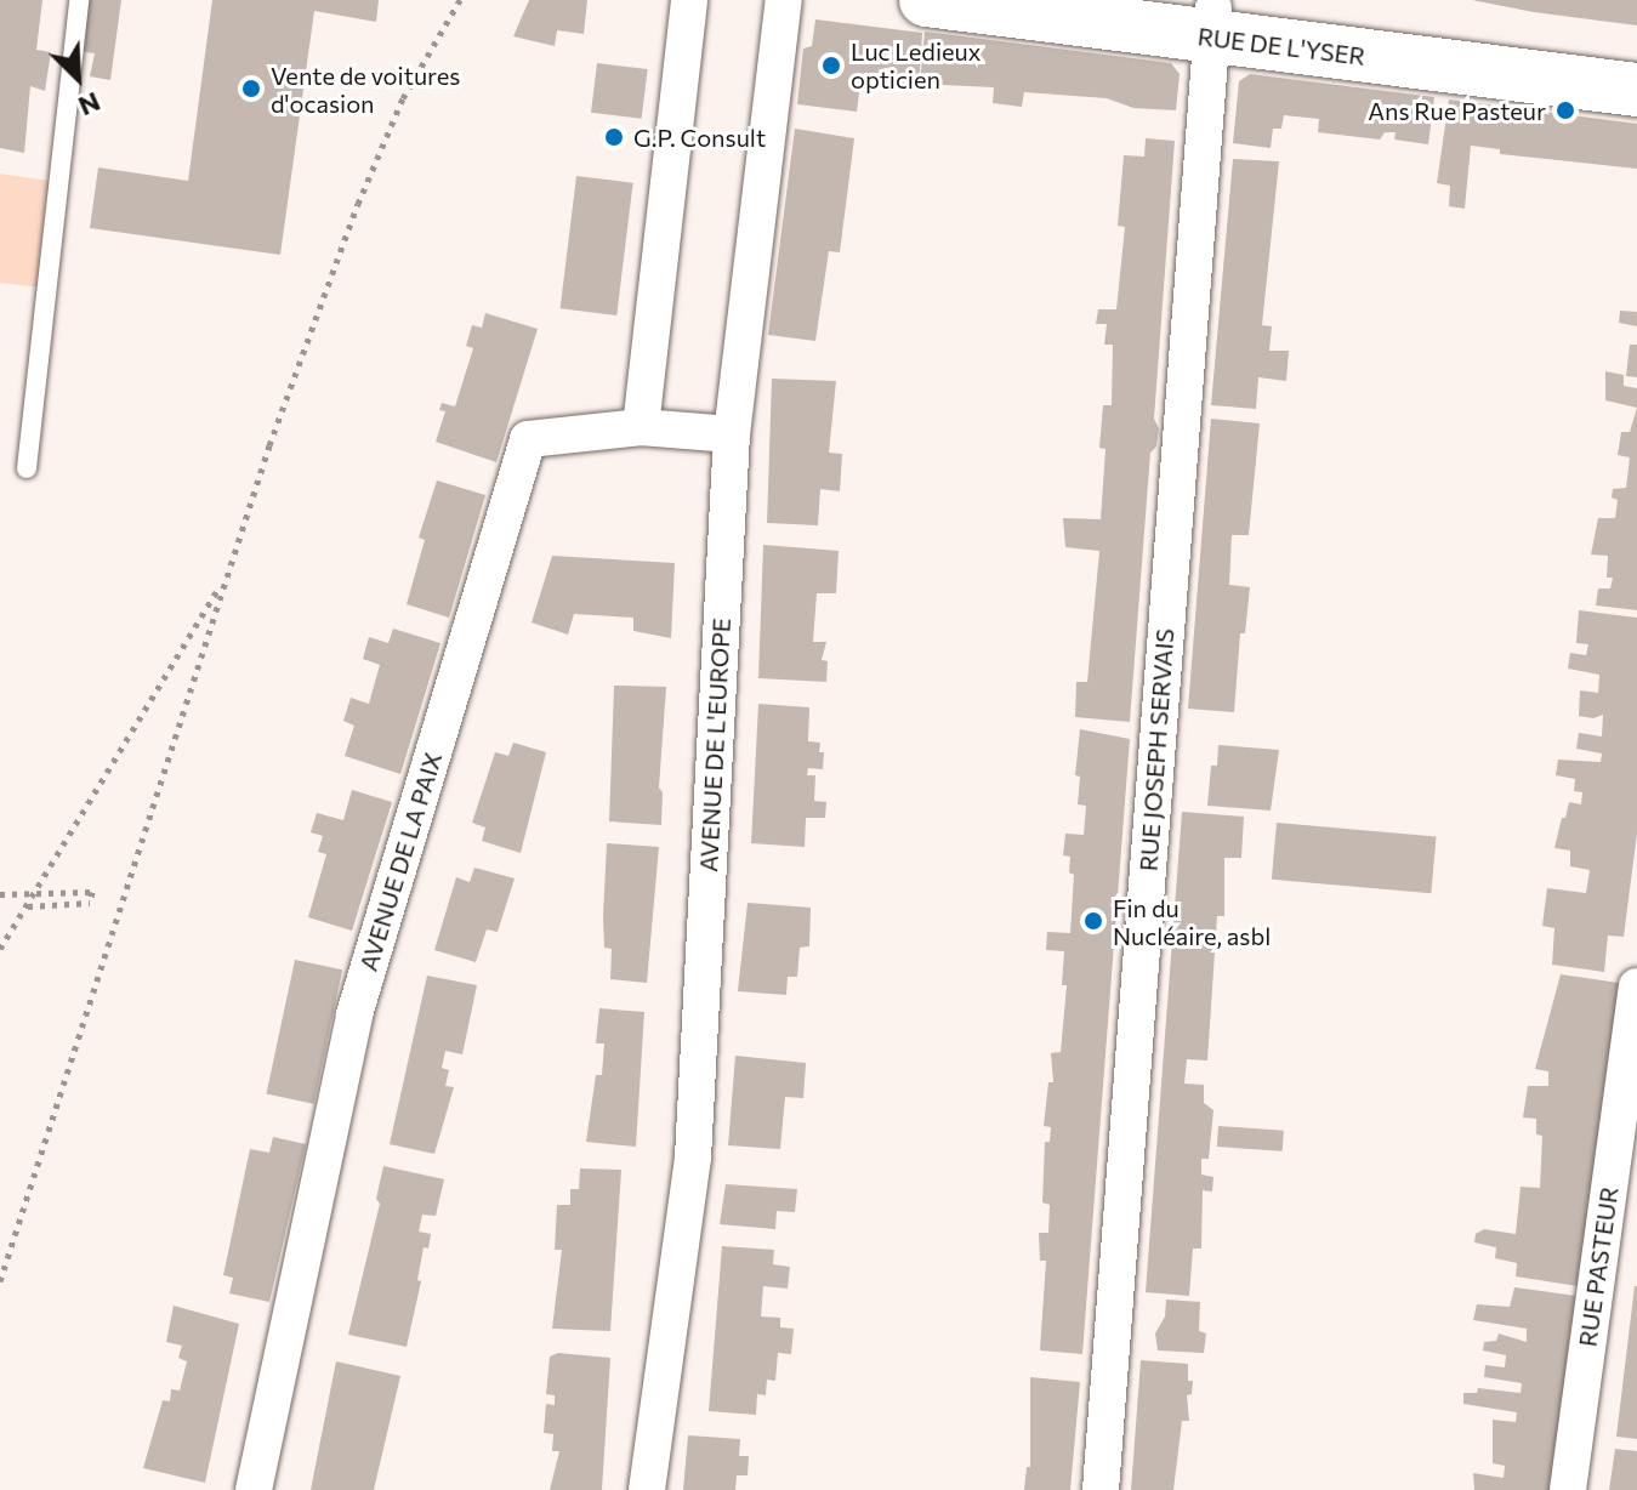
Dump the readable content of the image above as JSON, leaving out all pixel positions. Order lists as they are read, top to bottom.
{
  "streets": {
    "main road": ["RUE DE L'YSER"],
    "street": [
      "AVENUE DE L'EUROPE",
      "RUE JOSEPH SERVAIS",
      "AVENUE DE LA PAIX",
      "RUE PASTEUR"
    ]
  },
  "crossings": [
    ["RUE DE L'YSER", "RUE JOSEPH SERVAIS"],
    ["AVENUE DE L'EUROPE", "AVENUE DE LA PAIX"]
  ],
  "places": [
    "Luc Ledieux opticien",
    "Vente de voitures d'ocasion",
    "Ans Rue Pasteur",
    "G.P. Consult",
    "Fin du Nucléaire, asbl"
  ],
  "north": "bottom right"
}
